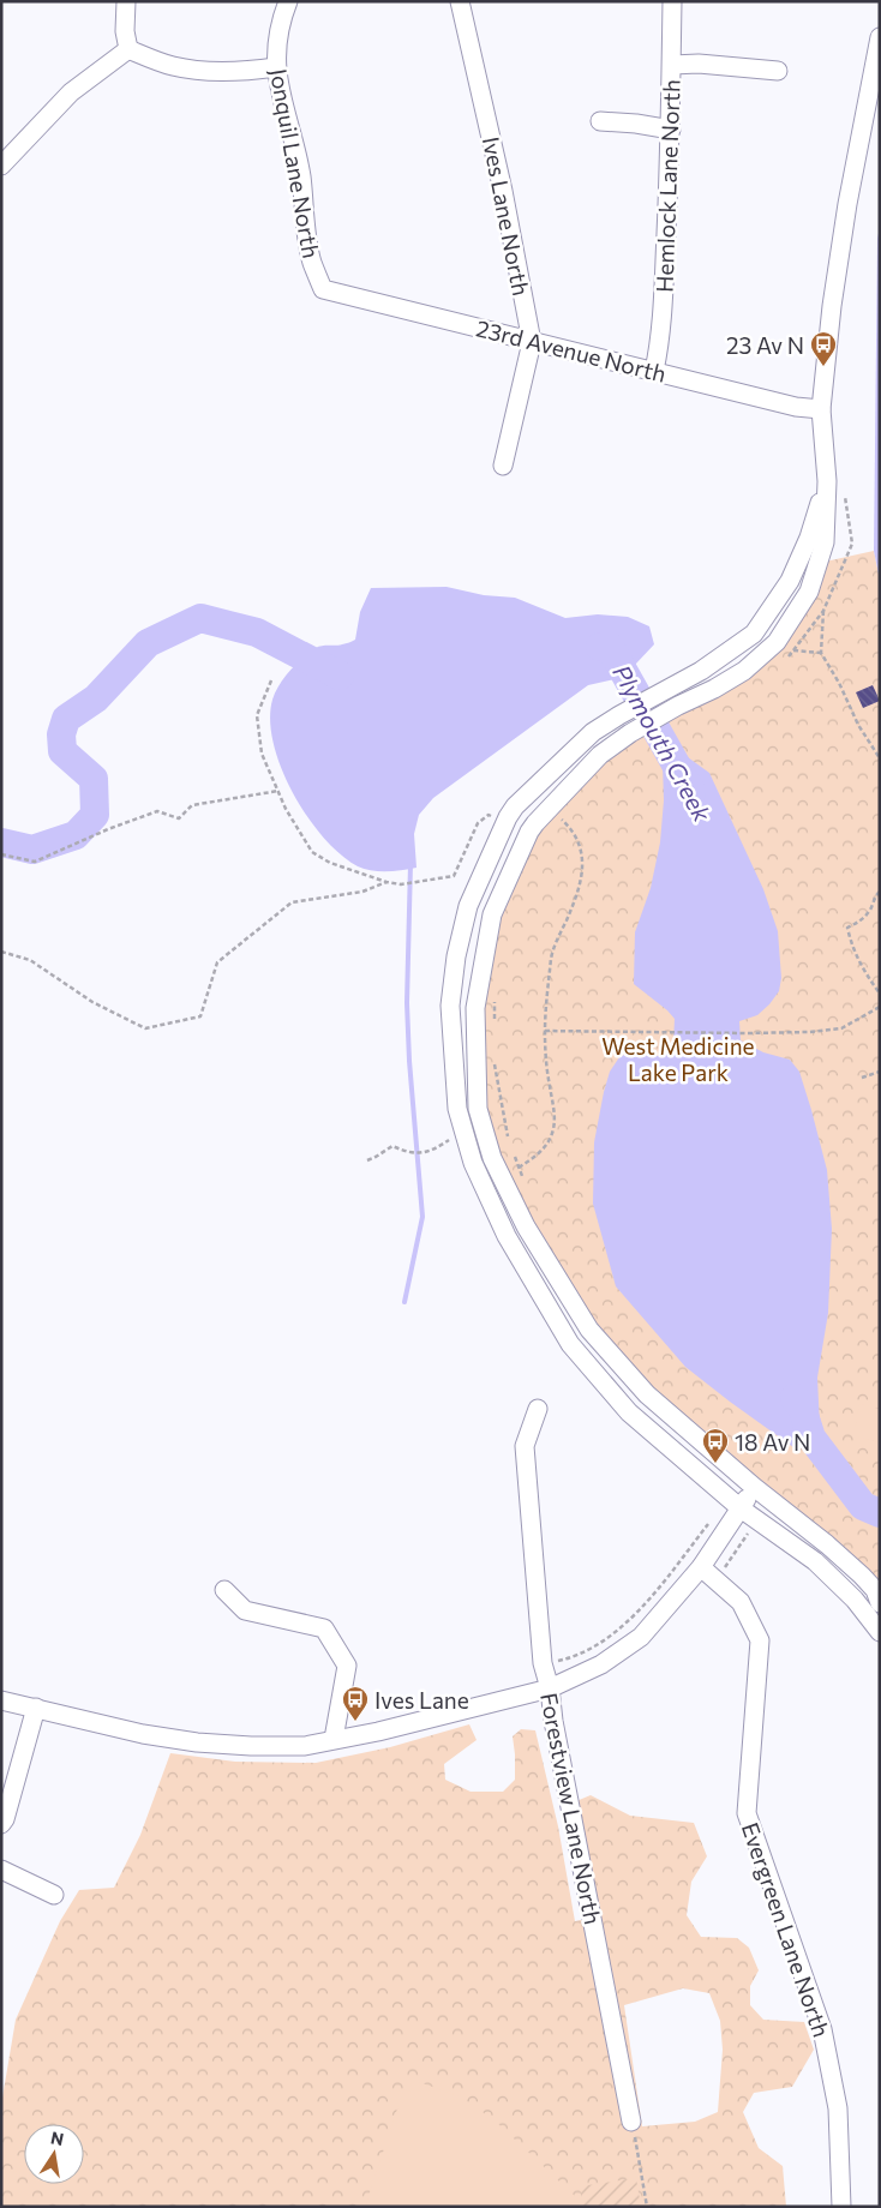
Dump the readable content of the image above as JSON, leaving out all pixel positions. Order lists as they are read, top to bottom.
{
  "streets": {
    "street": [
      "Jonquil Lane North",
      "Hemlock Lane North",
      "Ives Lane North",
      "23rd Avenue North",
      "Forestview Lane North",
      "Evergreen Lane North"
    ]
  },
  "crossings": [
    ["Jonquil Lane North", "23rd Avenue North"],
    ["Hemlock Lane North", "23rd Avenue North"],
    ["Ives Lane North", "23rd Avenue North"]
  ],
  "water": ["Plymouth Creek"],
  "parks": ["West Medicine Lake Park"],
  "places": {
    "bus stop": ["23 Av N", "18 Av N", "Ives Lane"]
  },
  "north": "top"
}
